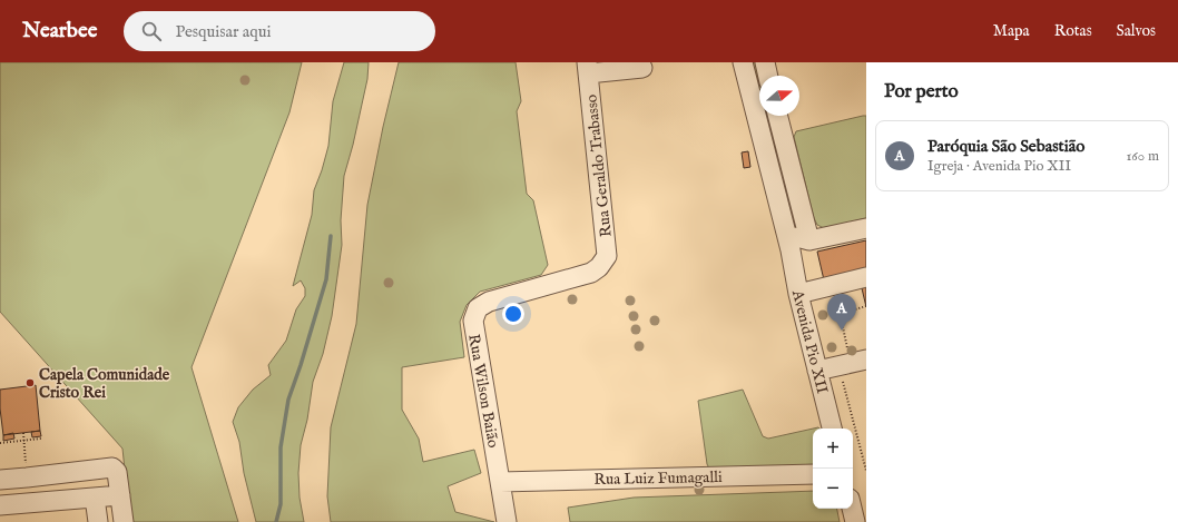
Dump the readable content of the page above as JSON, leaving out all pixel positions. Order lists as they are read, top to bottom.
{
  "streets": {
    "street": [
      "Rua Geraldo Trabasso",
      "Avenida Pio XII",
      "Rua Wilson Baião",
      "Rua Luiz Fumagalli"
    ]
  },
  "crossings": [
    ["Rua Geraldo Trabasso", "Rua Wilson Baião"],
    ["Rua Wilson Baião", "Rua Luiz Fumagalli"]
  ],
  "places": ["Capela Comunidade Cristo Rei"],
  "north": "right",
  "page": {
    "header": "Nearbee",
    "search": "Pesquisar aqui",
    "nav": ["Mapa", "Rotas", "Salvos"],
    "heading": "Por perto",
    "list": [
      {
        "mark": "A",
        "name": "Paróquia São Sebastião",
        "note": "Igreja · Avenida Pio XII",
        "value": "160 m"
      }
    ],
    "pins": "A",
    "map_buttons": ["+", "−"]
  }
}
